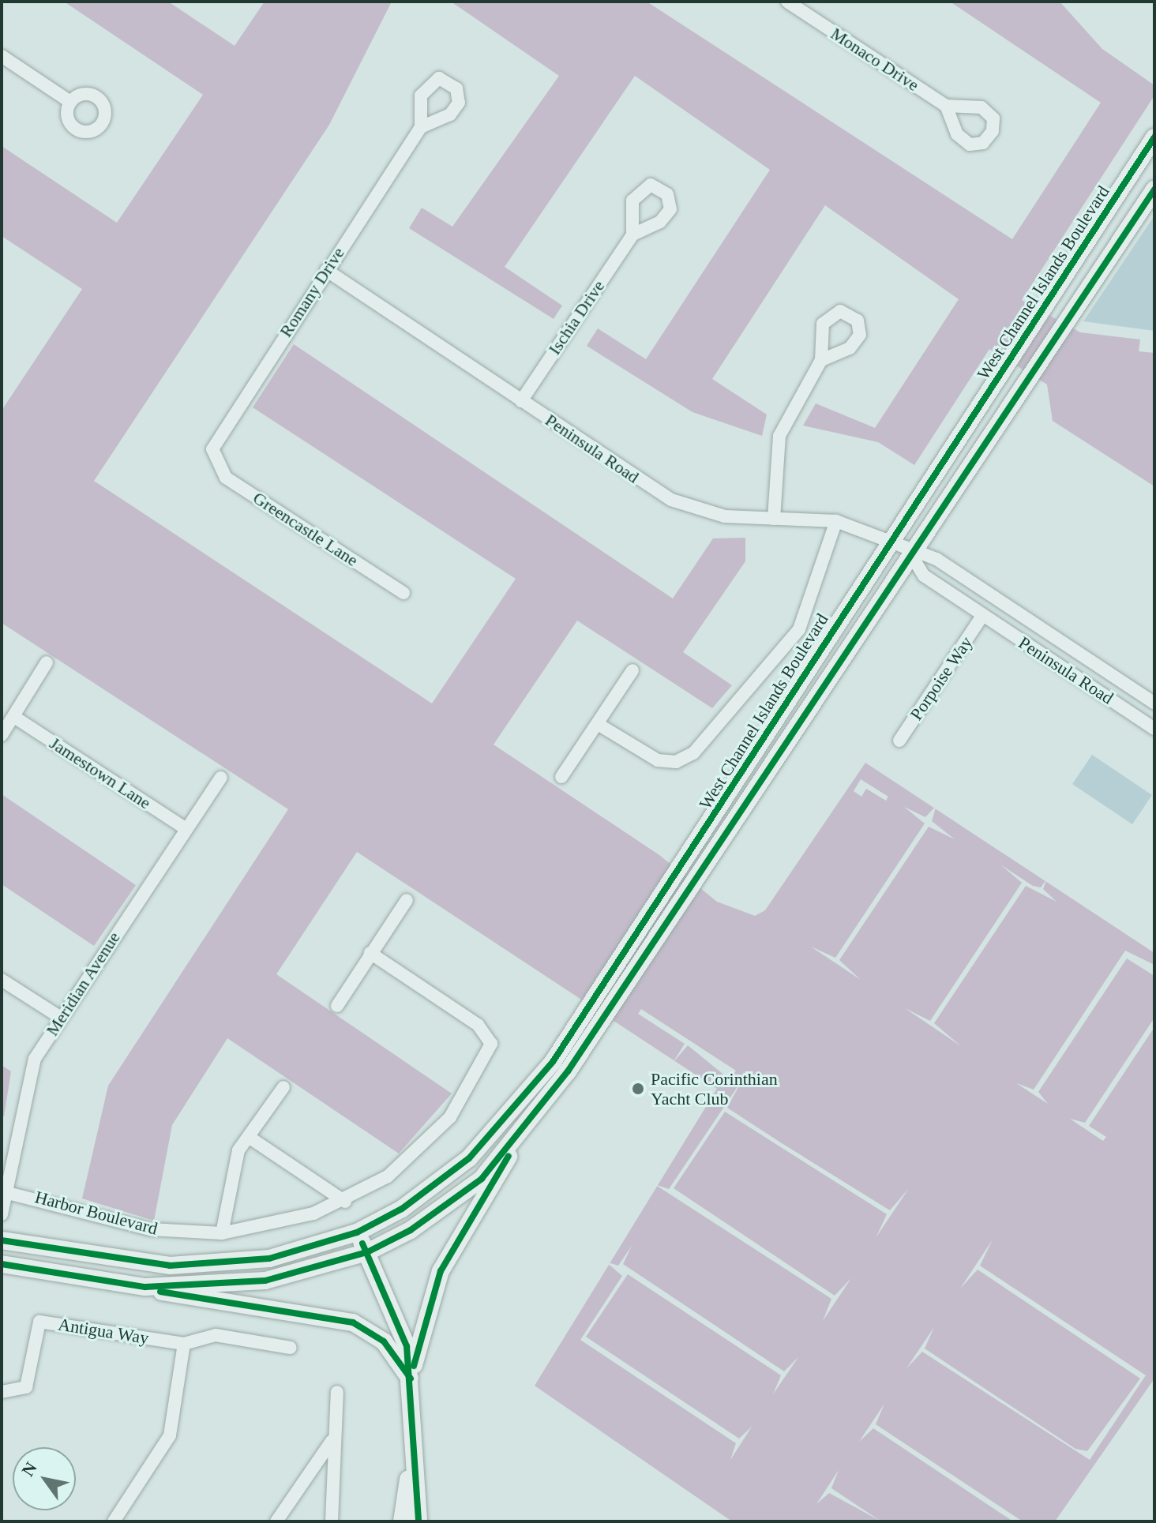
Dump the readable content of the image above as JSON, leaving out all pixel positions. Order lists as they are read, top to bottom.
{
  "streets": {
    "main road": ["West Channel Islands Boulevard"],
    "street": [
      "Monaco Drive",
      "Romany Drive",
      "Ischia Drive",
      "Peninsula Road",
      "Greencastle Lane",
      "Porpoise Way",
      "Jamestown Lane",
      "Meridian Avenue",
      "Harbor Boulevard",
      "Antigua Way"
    ]
  },
  "crossings": [
    ["West Channel Islands Boulevard", "Peninsula Road"],
    ["Romany Drive", "Peninsula Road"],
    ["Romany Drive", "Greencastle Lane"],
    ["Ischia Drive", "Peninsula Road"],
    ["Peninsula Road", "Porpoise Way"],
    ["Jamestown Lane", "Meridian Avenue"],
    ["Meridian Avenue", "Harbor Boulevard"]
  ],
  "places": ["Pacific Corinthian Yacht Club"],
  "north": "top left"
}
